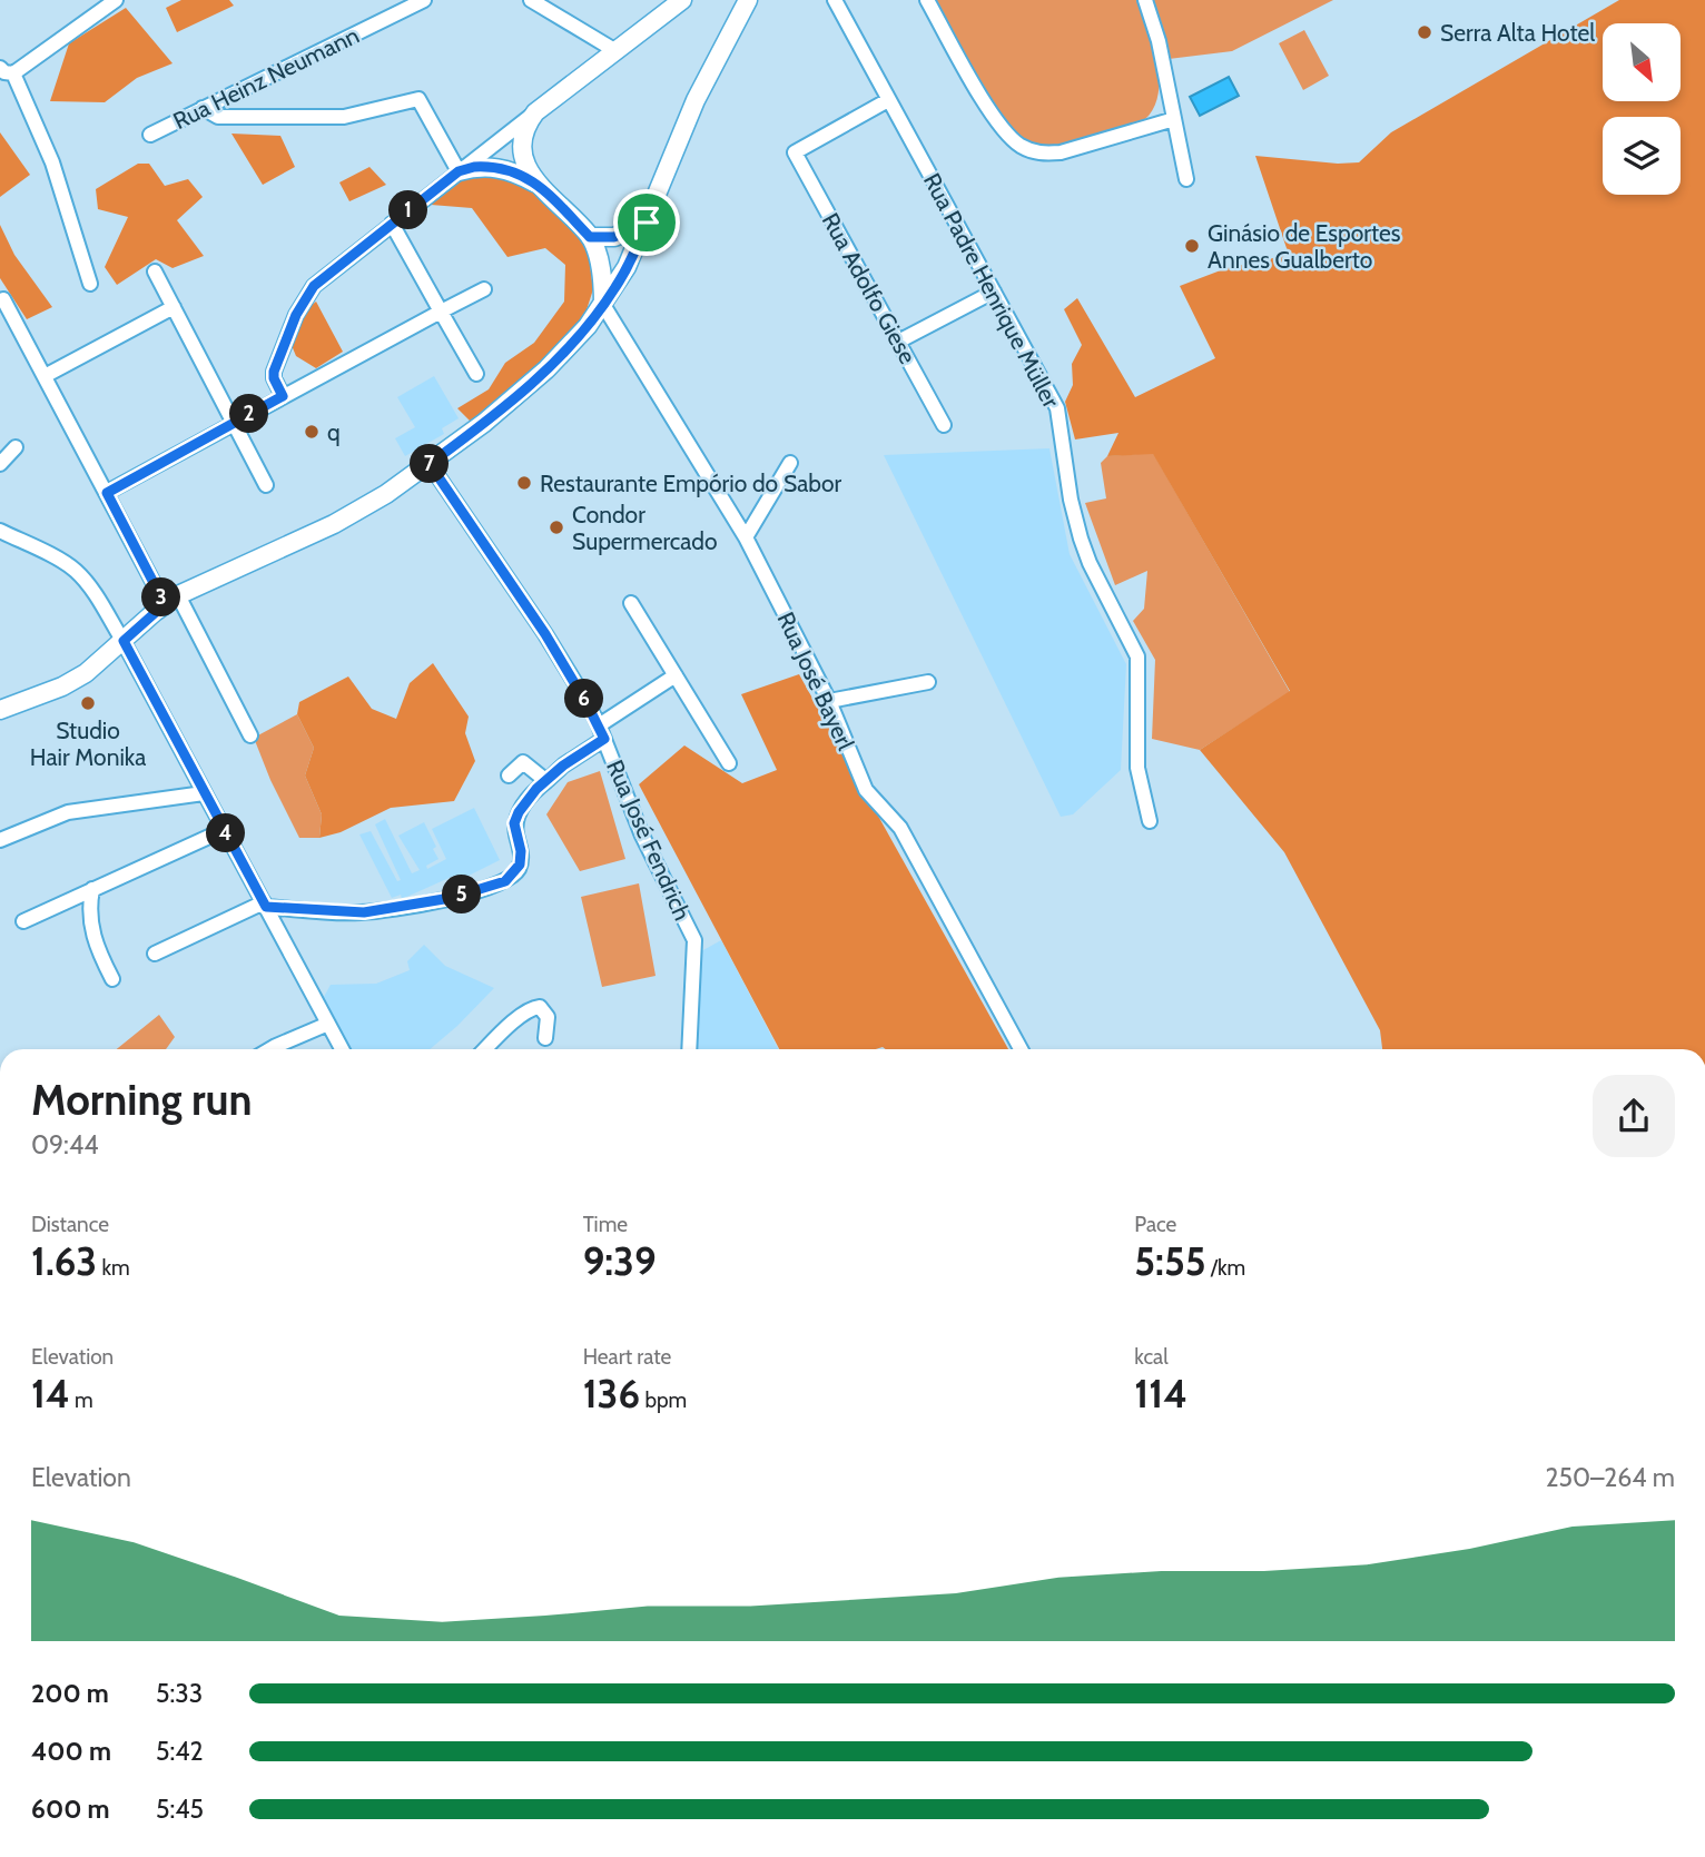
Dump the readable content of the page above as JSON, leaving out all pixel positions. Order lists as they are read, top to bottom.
{
  "streets": {
    "street": [
      "Rua Heinz Neumann",
      "Rua Adolfo Giese",
      "Rua Padre Henrique Müller",
      "Rua José Bayerl",
      "Rua José Fendrich"
    ]
  },
  "crossings": [
    ["Rua Adolfo Giese", "Rua Padre Henrique Müller"]
  ],
  "places": [
    "Serra Alta Hotel",
    "Ginásio de Esportes Annes Gualberto",
    "q",
    "Restaurante Empório do Sabor",
    "Condor Supermercado",
    "Studio Hair Monika"
  ],
  "north": "bottom right",
  "page": {
    "pins": [
      "1",
      "2",
      "7",
      "3",
      "6",
      "4",
      "5"
    ],
    "heading": ["Morning run", "09:44"],
    "stats": [
      ["Distance", "1.63 km"],
      ["Time", "9:39"],
      ["Pace", "5:55 /km"],
      ["Elevation", "14 m"],
      ["Heart rate", "136 bpm"],
      ["kcal", "114"]
    ],
    "chart": ["Elevation", "250–264 m"],
    "list": [
      {
        "name": "200 m",
        "note": "5:33"
      },
      {
        "name": "400 m",
        "note": "5:42"
      },
      {
        "name": "600 m",
        "note": "5:45"
      }
    ]
  }
}
